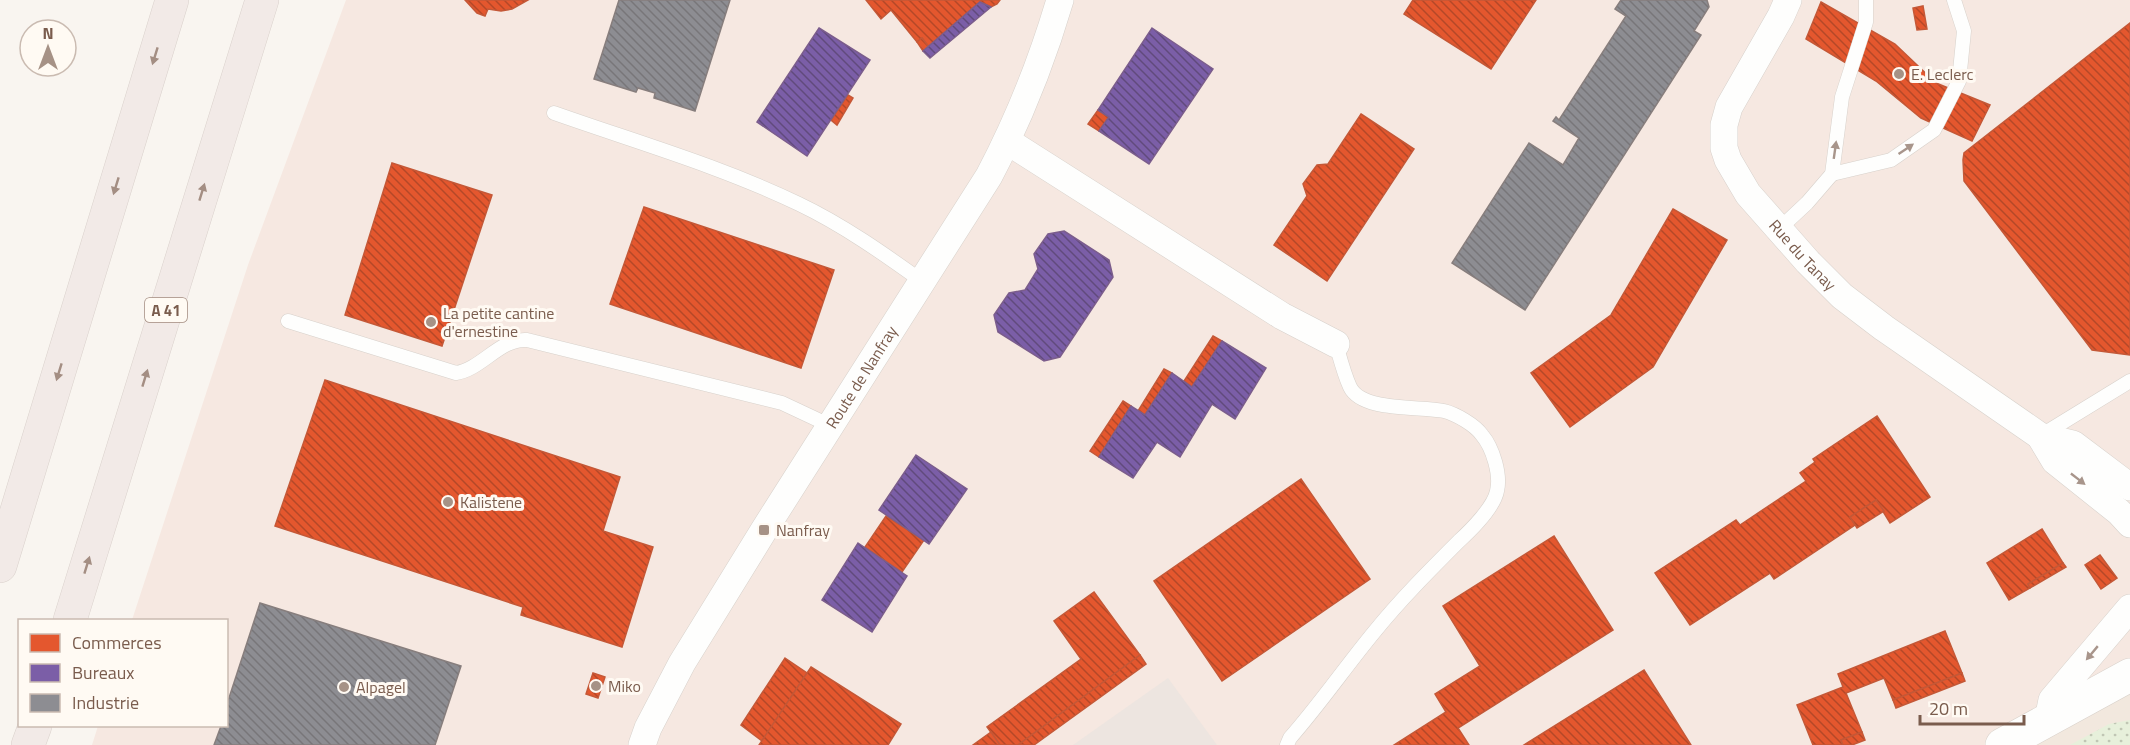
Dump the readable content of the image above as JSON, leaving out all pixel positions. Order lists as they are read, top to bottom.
{
  "streets": {
    "highway": ["A 41"],
    "street": ["Rue du Tanay", "Route de Nanfray"]
  },
  "places": {
    "other": [
      "E. Leclerc",
      "La petite cantine d'ernestine",
      "Kalistene",
      "Miko",
      "Alpagel"
    ],
    "transit": ["Nanfray"]
  },
  "legend": ["Commerces", "Bureaux", "Industrie"],
  "scale_bar": "20 m",
  "north": "top"
}
